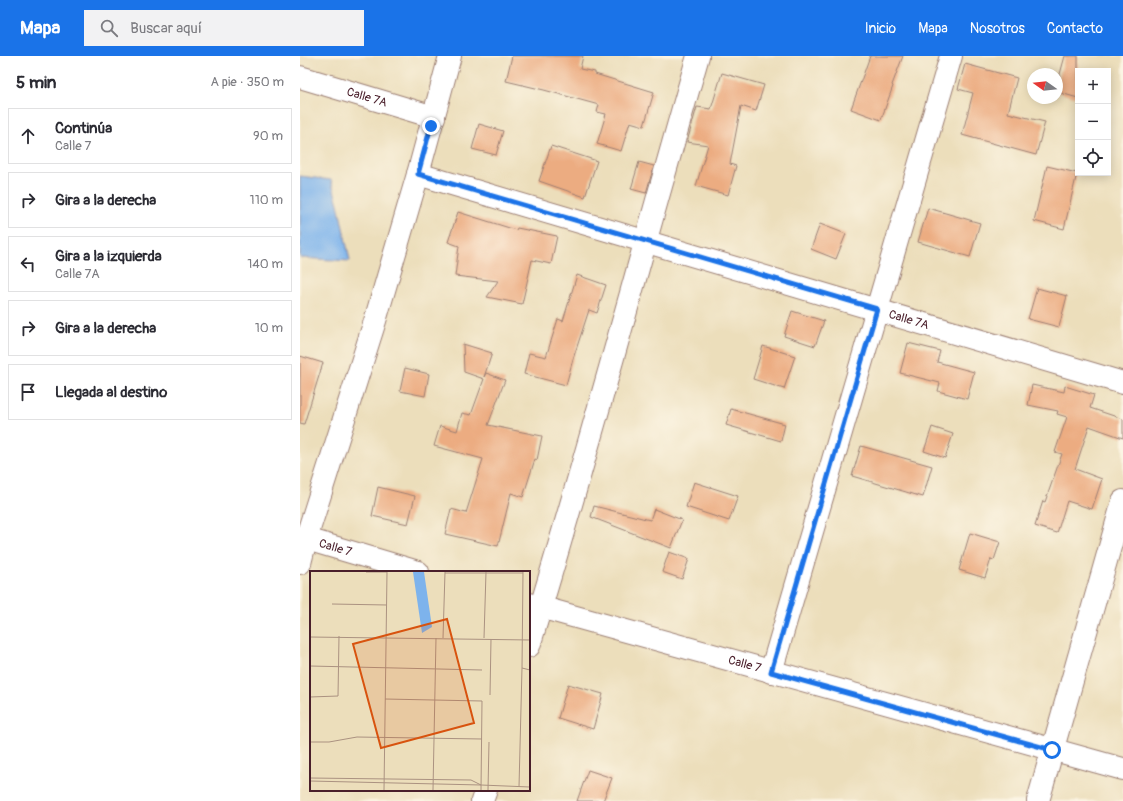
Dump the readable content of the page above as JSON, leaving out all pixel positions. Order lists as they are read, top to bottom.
{
  "streets": {
    "street": ["Calle 7A", "Calle 7"]
  },
  "north": "left",
  "page": {
    "header": "Mapa",
    "search": "Buscar aquí",
    "nav": [
      "Inicio",
      "Mapa",
      "Nosotros",
      "Contacto"
    ],
    "heading": ["5 min", "A pie · 350 m"],
    "map_buttons": ["+", "−"],
    "list": [
      ["Continúa", "Calle 7", "90 m"],
      ["Gira a la derecha", "110 m"],
      ["Gira a la izquierda", "Calle 7A", "140 m"],
      ["Gira a la derecha", "10 m"],
      "Llegada al destino"
    ]
  }
}
